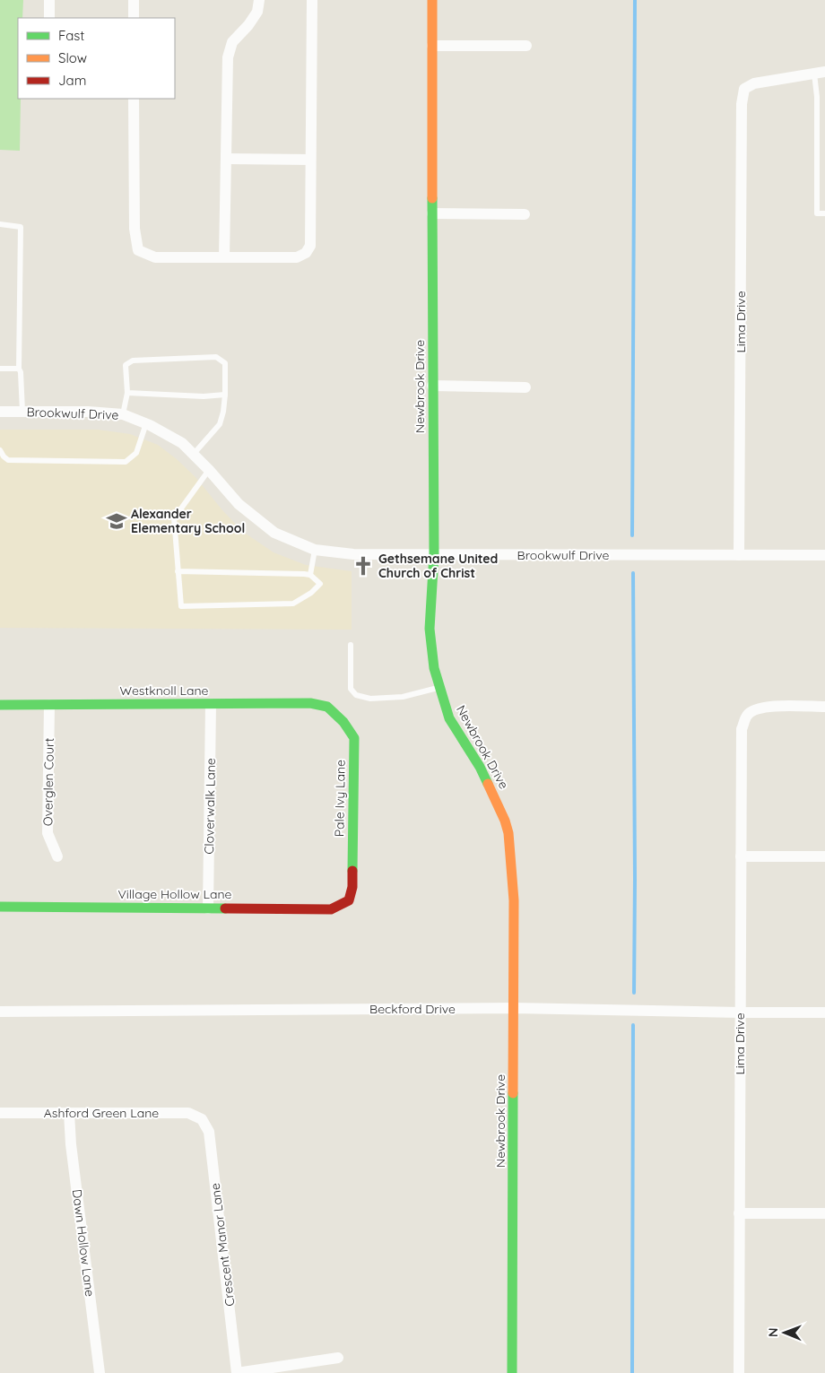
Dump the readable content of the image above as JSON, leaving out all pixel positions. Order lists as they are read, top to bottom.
{
  "streets": {
    "street": [
      "Lima Drive",
      "Newbrook Drive",
      "Brookwulf Drive",
      "Westknoll Lane",
      "Overglen Court",
      "Pale Ivy Lane",
      "Cloverwalk Lane",
      "Village Hollow Lane",
      "Beckford Drive",
      "Ashford Green Lane",
      "Dawn Hollow Lane",
      "Crescent Manor Lane"
    ]
  },
  "crossings": [
    ["Lima Drive", "Brookwulf Drive"],
    ["Lima Drive", "Beckford Drive"],
    ["Newbrook Drive", "Brookwulf Drive"],
    ["Newbrook Drive", "Beckford Drive"],
    ["Westknoll Lane", "Overglen Court"],
    ["Westknoll Lane", "Pale Ivy Lane"],
    ["Westknoll Lane", "Cloverwalk Lane"],
    ["Pale Ivy Lane", "Village Hollow Lane"],
    ["Cloverwalk Lane", "Village Hollow Lane"],
    ["Ashford Green Lane", "Dawn Hollow Lane"],
    ["Ashford Green Lane", "Crescent Manor Lane"]
  ],
  "places": {
    "school or university": ["Alexander Elementary School"],
    "church": ["Gethsemane United Church of Christ"]
  },
  "legend": ["Fast", "Slow", "Jam"],
  "north": "left"
}
